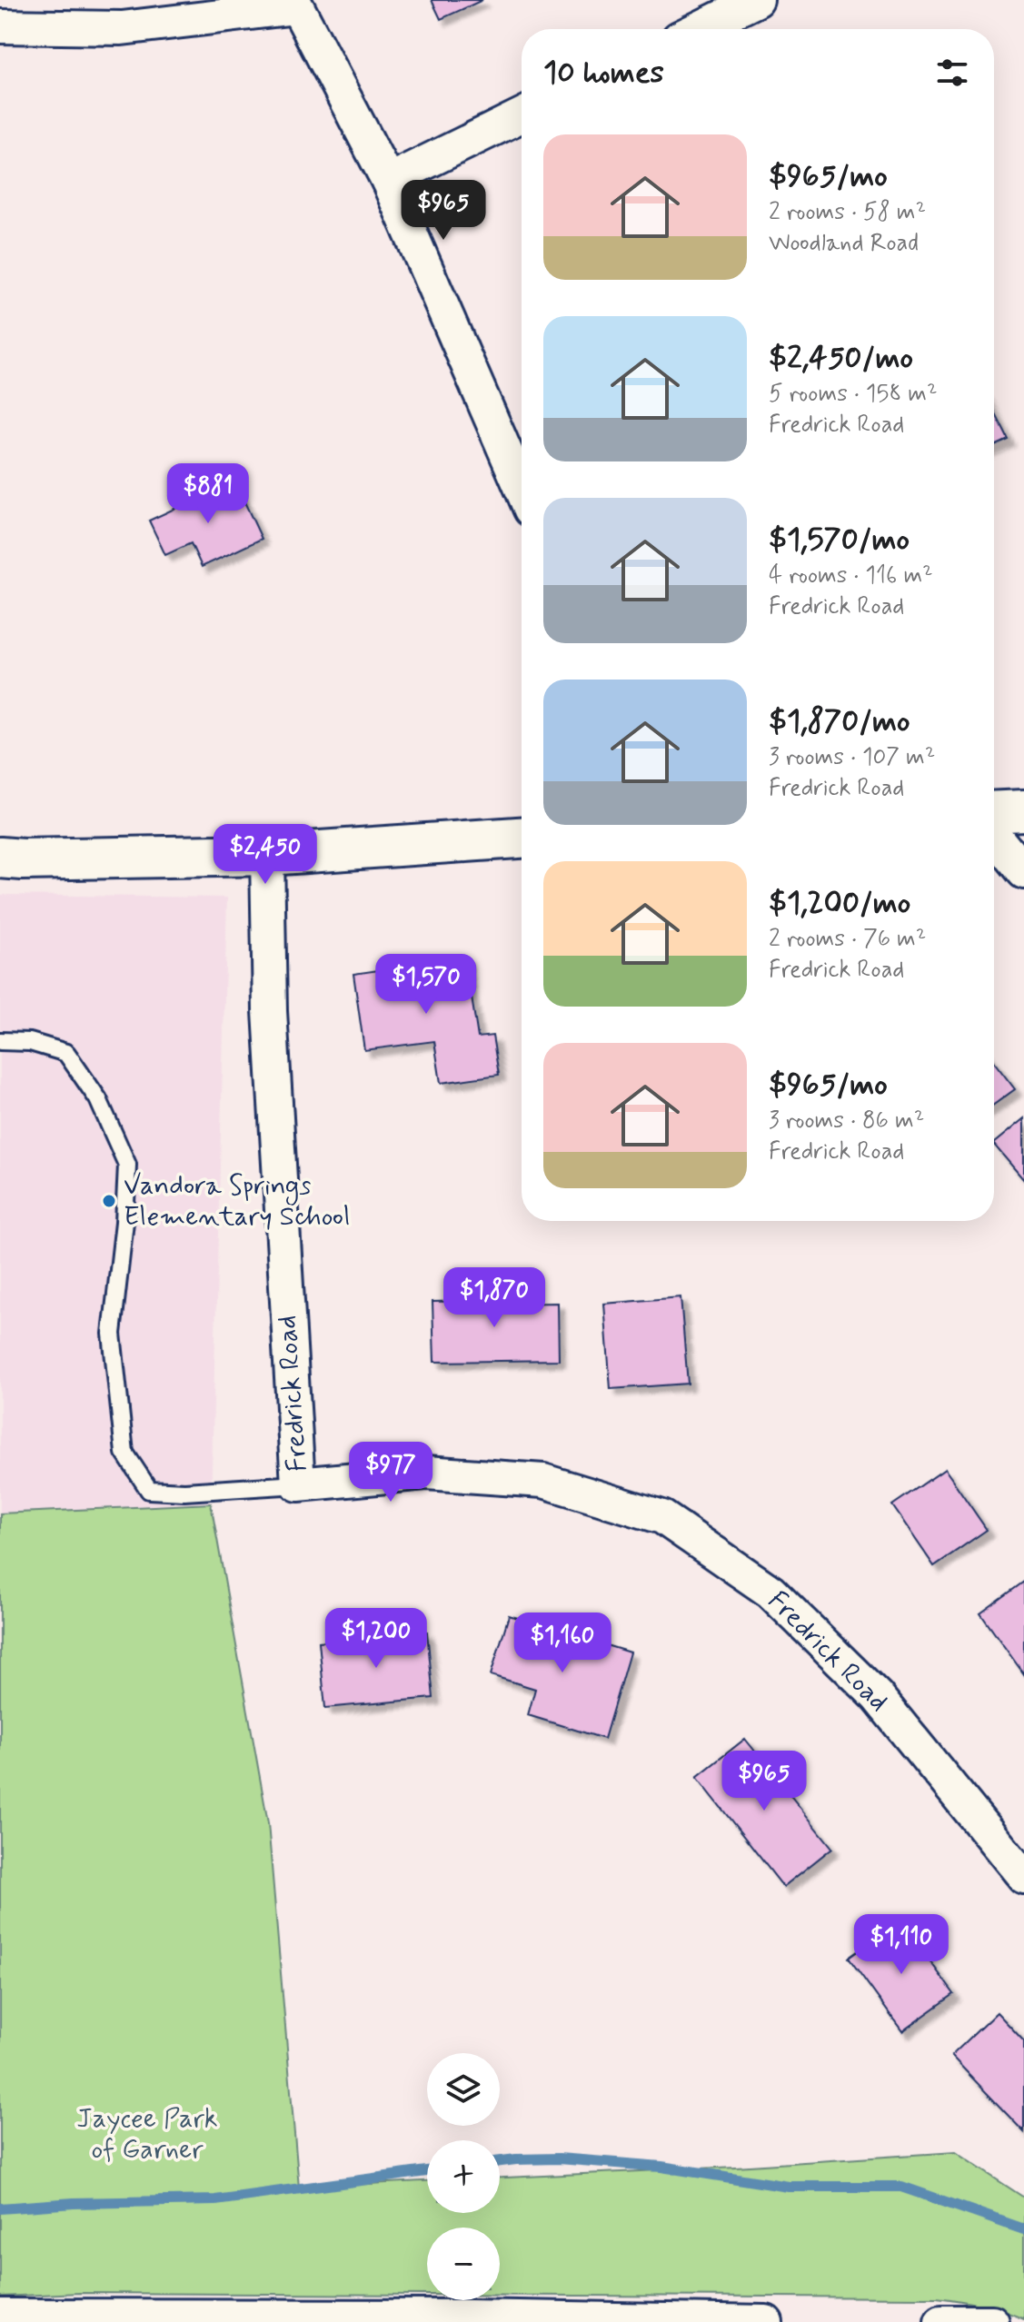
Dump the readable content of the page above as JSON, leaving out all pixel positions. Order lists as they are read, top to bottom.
{
  "streets": {
    "street": ["Fredrick Road"]
  },
  "parks": ["Jaycee Park of Garner"],
  "places": ["Vandora Springs Elementary School"],
  "page": {
    "heading": "10 homes",
    "list": [
      {
        "name": "$965/mo",
        "note": "2 rooms · 58 m² · Woodland Road"
      },
      {
        "name": "$2,450/mo",
        "note": "5 rooms · 158 m² · Fredrick Road"
      },
      {
        "name": "$1,570/mo",
        "note": "4 rooms · 116 m² · Fredrick Road"
      },
      {
        "name": "$1,870/mo",
        "note": "3 rooms · 107 m² · Fredrick Road"
      },
      {
        "name": "$1,200/mo",
        "note": "2 rooms · 76 m² · Fredrick Road"
      },
      {
        "name": "$965/mo",
        "note": "3 rooms · 86 m² · Fredrick Road"
      }
    ],
    "price": [
      "$965",
      "$881",
      "$2,450",
      "$1,570",
      "$1,870",
      "$977",
      "$1,200",
      "$1,160",
      "$965",
      "$1,110"
    ],
    "map_buttons": ["+", "−"]
  }
}
